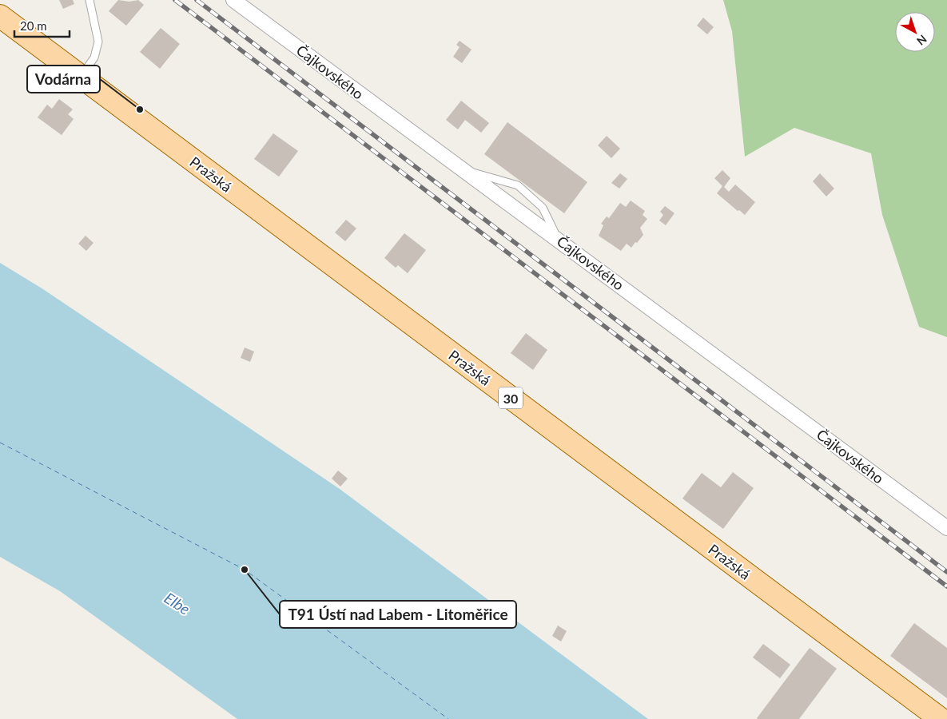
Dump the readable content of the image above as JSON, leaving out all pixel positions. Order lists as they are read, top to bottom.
{
  "streets": {
    "main road": ["Pražská", "30"],
    "street": ["Čajkovského"]
  },
  "water": ["Elbe"],
  "places": ["Vodárna", "T91 Ústí nad Labem - Litoměřice"],
  "scale_bar": "20 m",
  "north": "bottom right"
}
